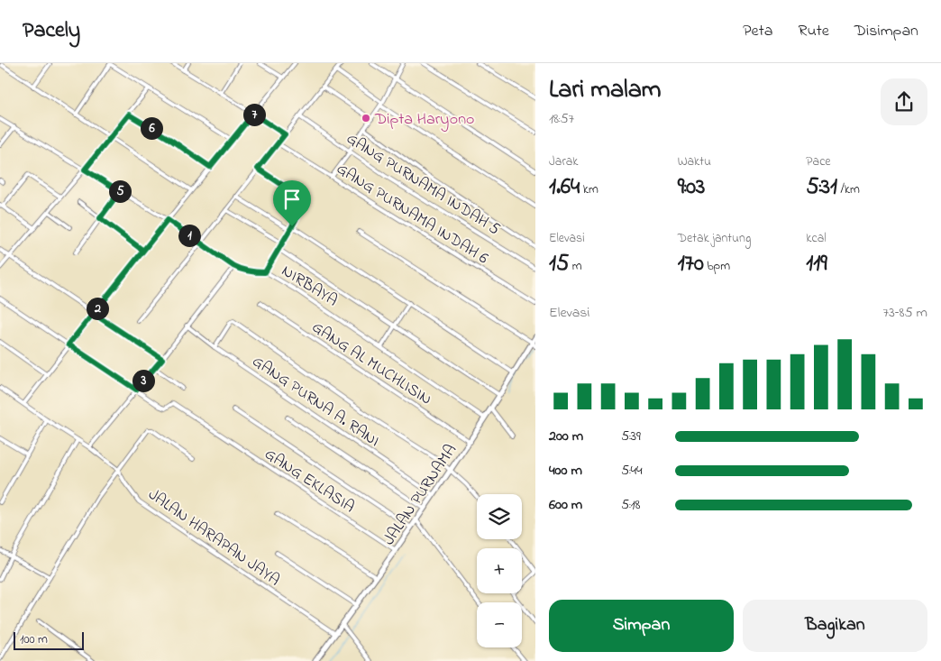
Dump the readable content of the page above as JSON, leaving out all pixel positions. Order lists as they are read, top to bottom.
{
  "streets": {
    "street": [
      "GANG PURNAMA INDAH 5",
      "GANG PURNAMA INDAH 6",
      "NIRBAYA",
      "GANG AL MUCHLISIN",
      "GANG PURNA A. RANI",
      "GANG EKLASIA",
      "JALAN PURNAMA",
      "JALAN HARAPAN JAYA"
    ]
  },
  "crossings": [
    ["NIRBAYA", "JALAN PURNAMA"],
    ["GANG AL MUCHLISIN", "JALAN PURNAMA"],
    ["GANG PURNA A. RANI", "JALAN PURNAMA"],
    ["GANG EKLASIA", "JALAN PURNAMA"],
    ["JALAN PURNAMA", "JALAN HARAPAN JAYA"]
  ],
  "places": ["Dipta Haryono"],
  "scale_bar": "100 m",
  "page": {
    "header": "Pacely",
    "nav": ["Peta", "Rute", "Disimpan"],
    "heading": ["Lari malam", "18:57"],
    "pins": [
      "7",
      "6",
      "5",
      "1",
      "2",
      "3"
    ],
    "stats": [
      ["Jarak", "1.64 km"],
      ["Waktu", "9:03"],
      ["Pace", "5:31 /km"],
      ["Elevasi", "15 m"],
      ["Detak jantung", "170 bpm"],
      ["kcal", "119"]
    ],
    "chart": ["Elevasi", "73–85 m"],
    "list": [
      {
        "name": "200 m",
        "note": "5:39"
      },
      {
        "name": "400 m",
        "note": "5:44"
      },
      {
        "name": "600 m",
        "note": "5:18"
      }
    ],
    "map_buttons": ["+", "−"],
    "buttons": ["Simpan", "Bagikan"],
    "scale": "100 m"
  }
}
